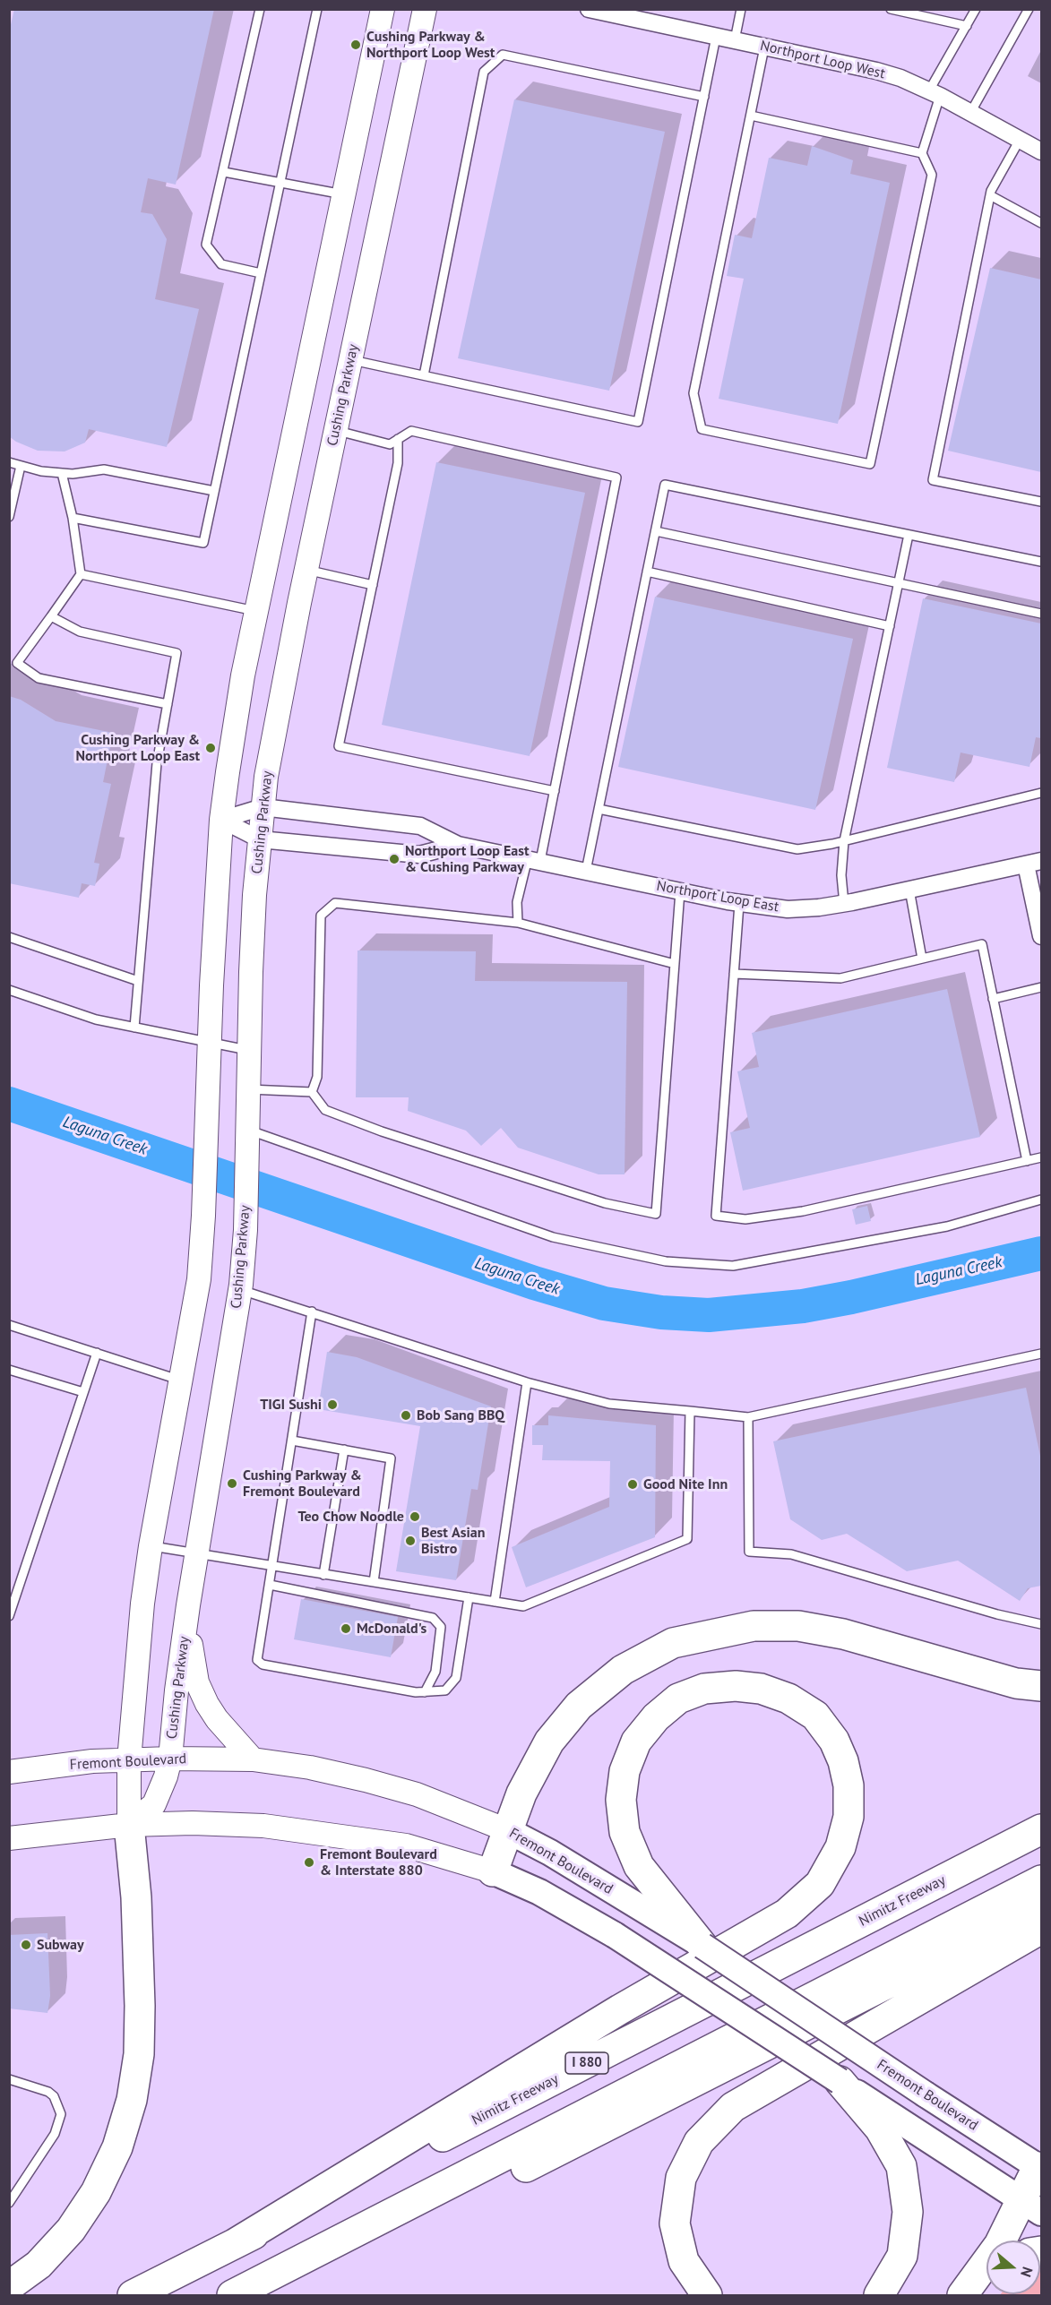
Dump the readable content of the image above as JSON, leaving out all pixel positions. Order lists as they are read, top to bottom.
{
  "streets": {
    "highway": ["Nimitz Freeway", "I 880"],
    "main road": ["Cushing Parkway", "Fremont Boulevard"],
    "street": ["Northport Loop West", "Northport Loop East"]
  },
  "crossings": [
    ["Cushing Parkway", "Northport Loop East"],
    ["Cushing Parkway", "Fremont Boulevard"]
  ],
  "water": ["Laguna Creek"],
  "places": [
    "Cushing Parkway & Northport Loop West",
    "Cushing Parkway & Northport Loop East",
    "Northport Loop East & Cushing Parkway",
    "TIGI Sushi",
    "Bob Sang BBQ",
    "Cushing Parkway & Fremont Boulevard",
    "Good Nite Inn",
    "Teo Chow Noodle",
    "Best Asian Bistro",
    "McDonald's",
    "Fremont Boulevard & Interstate 880",
    "Subway"
  ],
  "north": "right"
}
